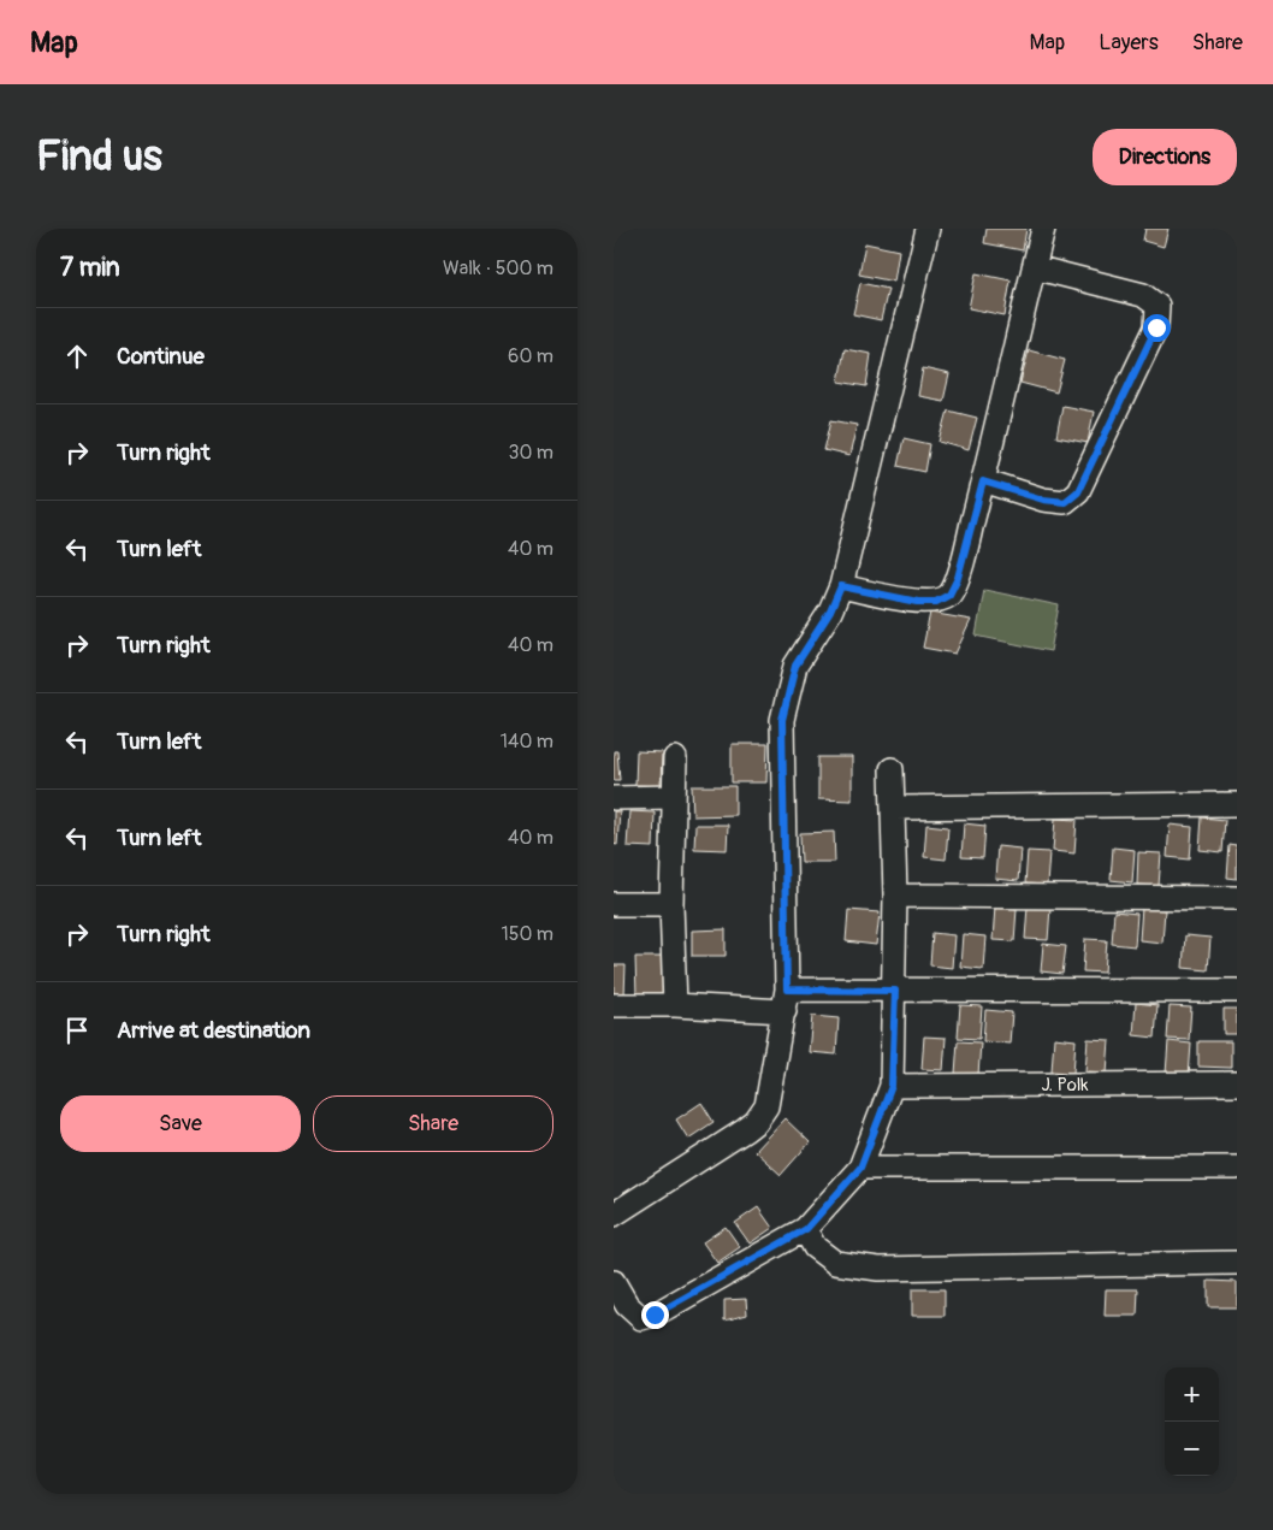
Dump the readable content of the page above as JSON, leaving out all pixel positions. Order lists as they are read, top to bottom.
{
  "streets": {
    "street": ["J. Polk"]
  },
  "page": {
    "header": "Map",
    "nav": ["Map", "Layers", "Share"],
    "buttons": [
      "Directions",
      ["Save", "Share"]
    ],
    "title": "Find us",
    "heading": ["7 min", "Walk · 500 m"],
    "list": [
      ["Continue", "60 m"],
      ["Turn right", "30 m"],
      ["Turn left", "40 m"],
      ["Turn right", "40 m"],
      ["Turn left", "140 m"],
      ["Turn left", "40 m"],
      ["Turn right", "150 m"],
      "Arrive at destination"
    ],
    "map_buttons": ["+", "−"]
  }
}
